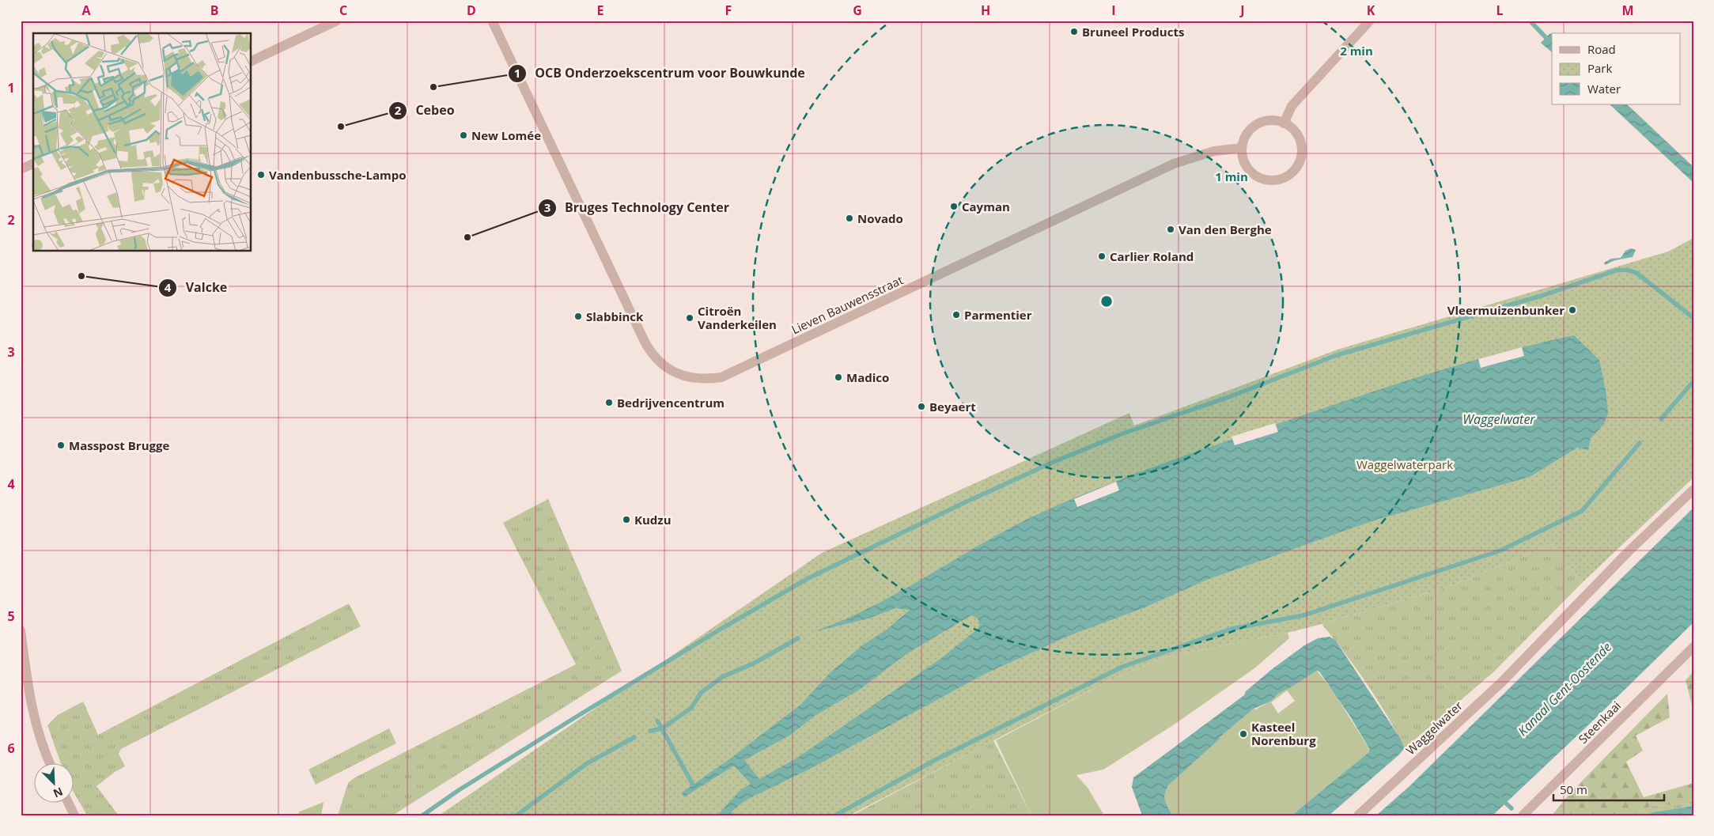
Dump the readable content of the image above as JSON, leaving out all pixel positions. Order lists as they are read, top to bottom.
{
  "streets": {
    "street": ["Lieven Bauwensstraat", "Steenkaai", "Waggelwater"]
  },
  "water": ["Waggelwater", "Kanaal Gent-Oostende"],
  "parks": ["Waggelwaterpark"],
  "places": [
    "Bruneel Products",
    "OCB Onderzoekscentrum voor Bouwkunde",
    "Cebeo",
    "New Lomée",
    "Vandenbussche-Lampo",
    "Cayman",
    "Novado",
    "Van den Berghe",
    "Bruges Technology Center",
    "Carlier Roland",
    "Valcke",
    "Vleermuizenbunker",
    "Parmentier",
    "Slabbinck",
    "Citroën Vanderkeilen",
    "Madico",
    "Bedrijvencentrum",
    "Beyaert",
    "Masspost Brugge",
    "Kudzu",
    "Kasteel Norenburg"
  ],
  "legend": ["Road", "Park", "Water"],
  "scale_bar": "50 m",
  "north": "bottom right",
  "grid": {
    "columns": [
      "A",
      "B",
      "C",
      "D",
      "E",
      "F",
      "G",
      "H",
      "I",
      "J",
      "K",
      "L",
      "M"
    ],
    "rows": [
      "1",
      "2",
      "3",
      "4",
      "5",
      "6"
    ]
  },
  "rings": ["2 min", "1 min"]
}
